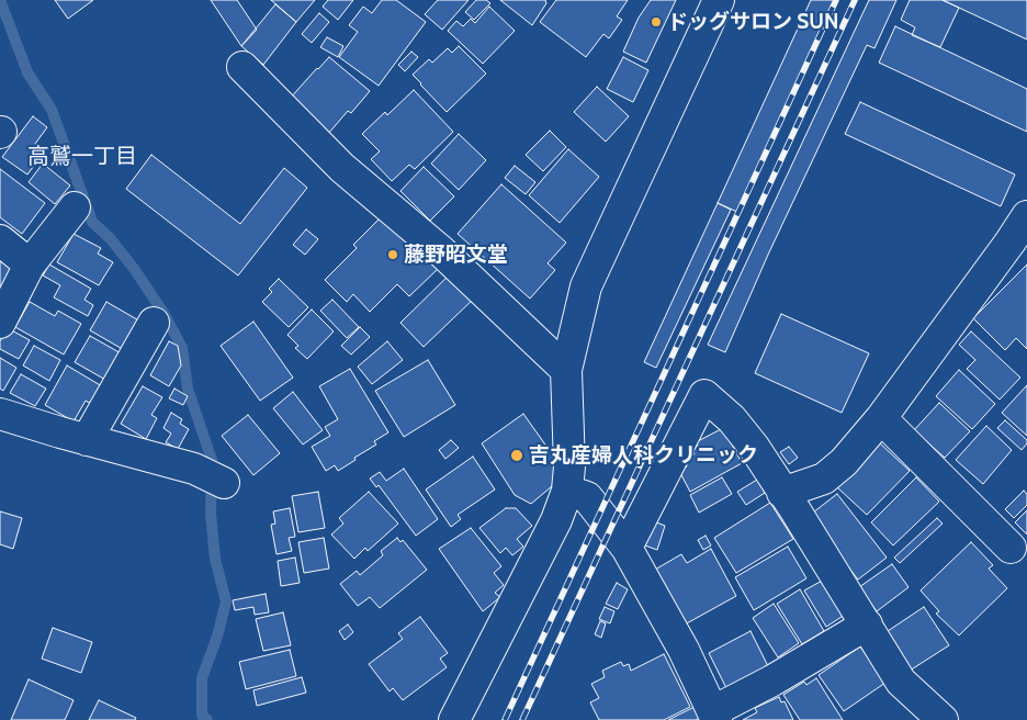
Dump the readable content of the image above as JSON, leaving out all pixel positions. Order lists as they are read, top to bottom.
{
  "districts": ["高鷲一丁目"],
  "places": ["ドッグサロン SUN", "藤野昭文堂", "吉丸産婦人科クリニック"]
}
